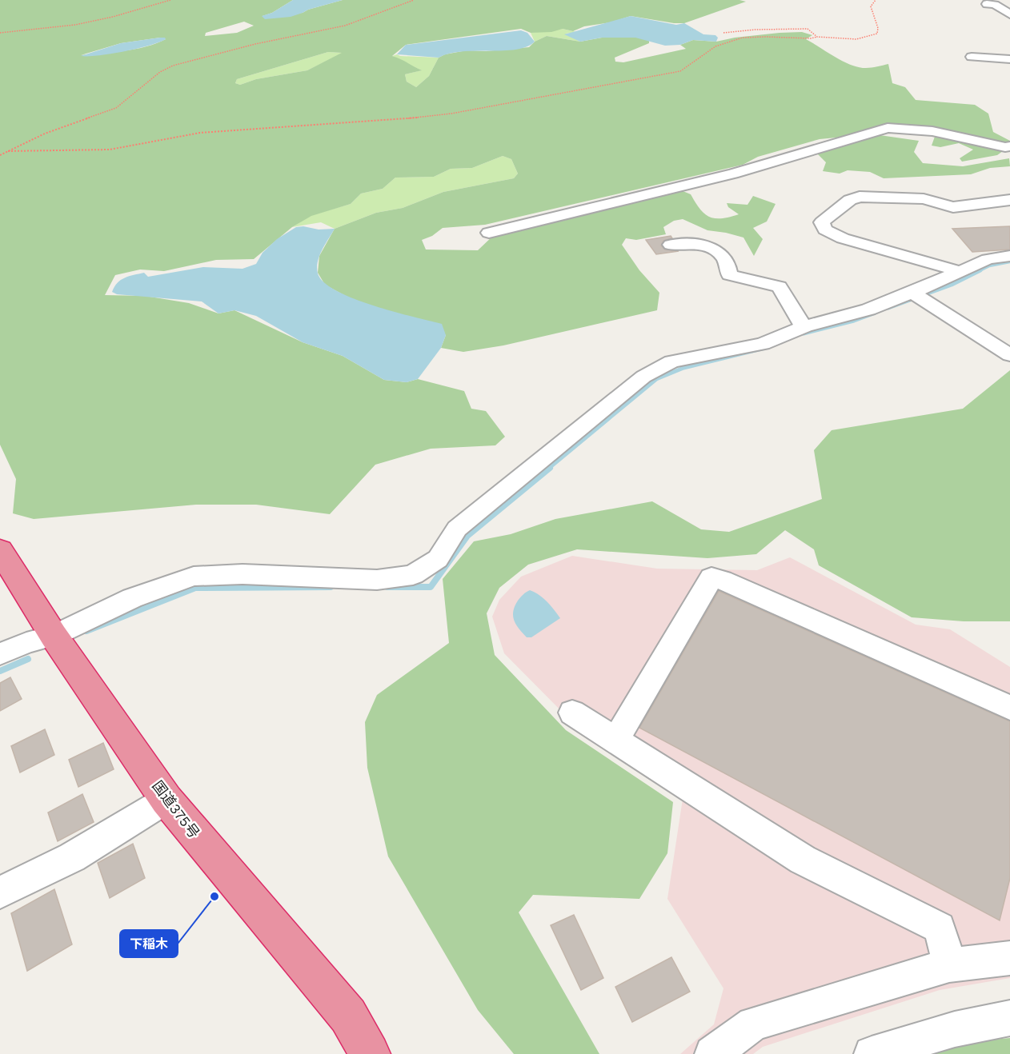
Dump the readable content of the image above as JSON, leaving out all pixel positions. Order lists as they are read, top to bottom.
{
  "streets": {
    "highway": ["国道375号"]
  },
  "places": ["下稲木"]
}
